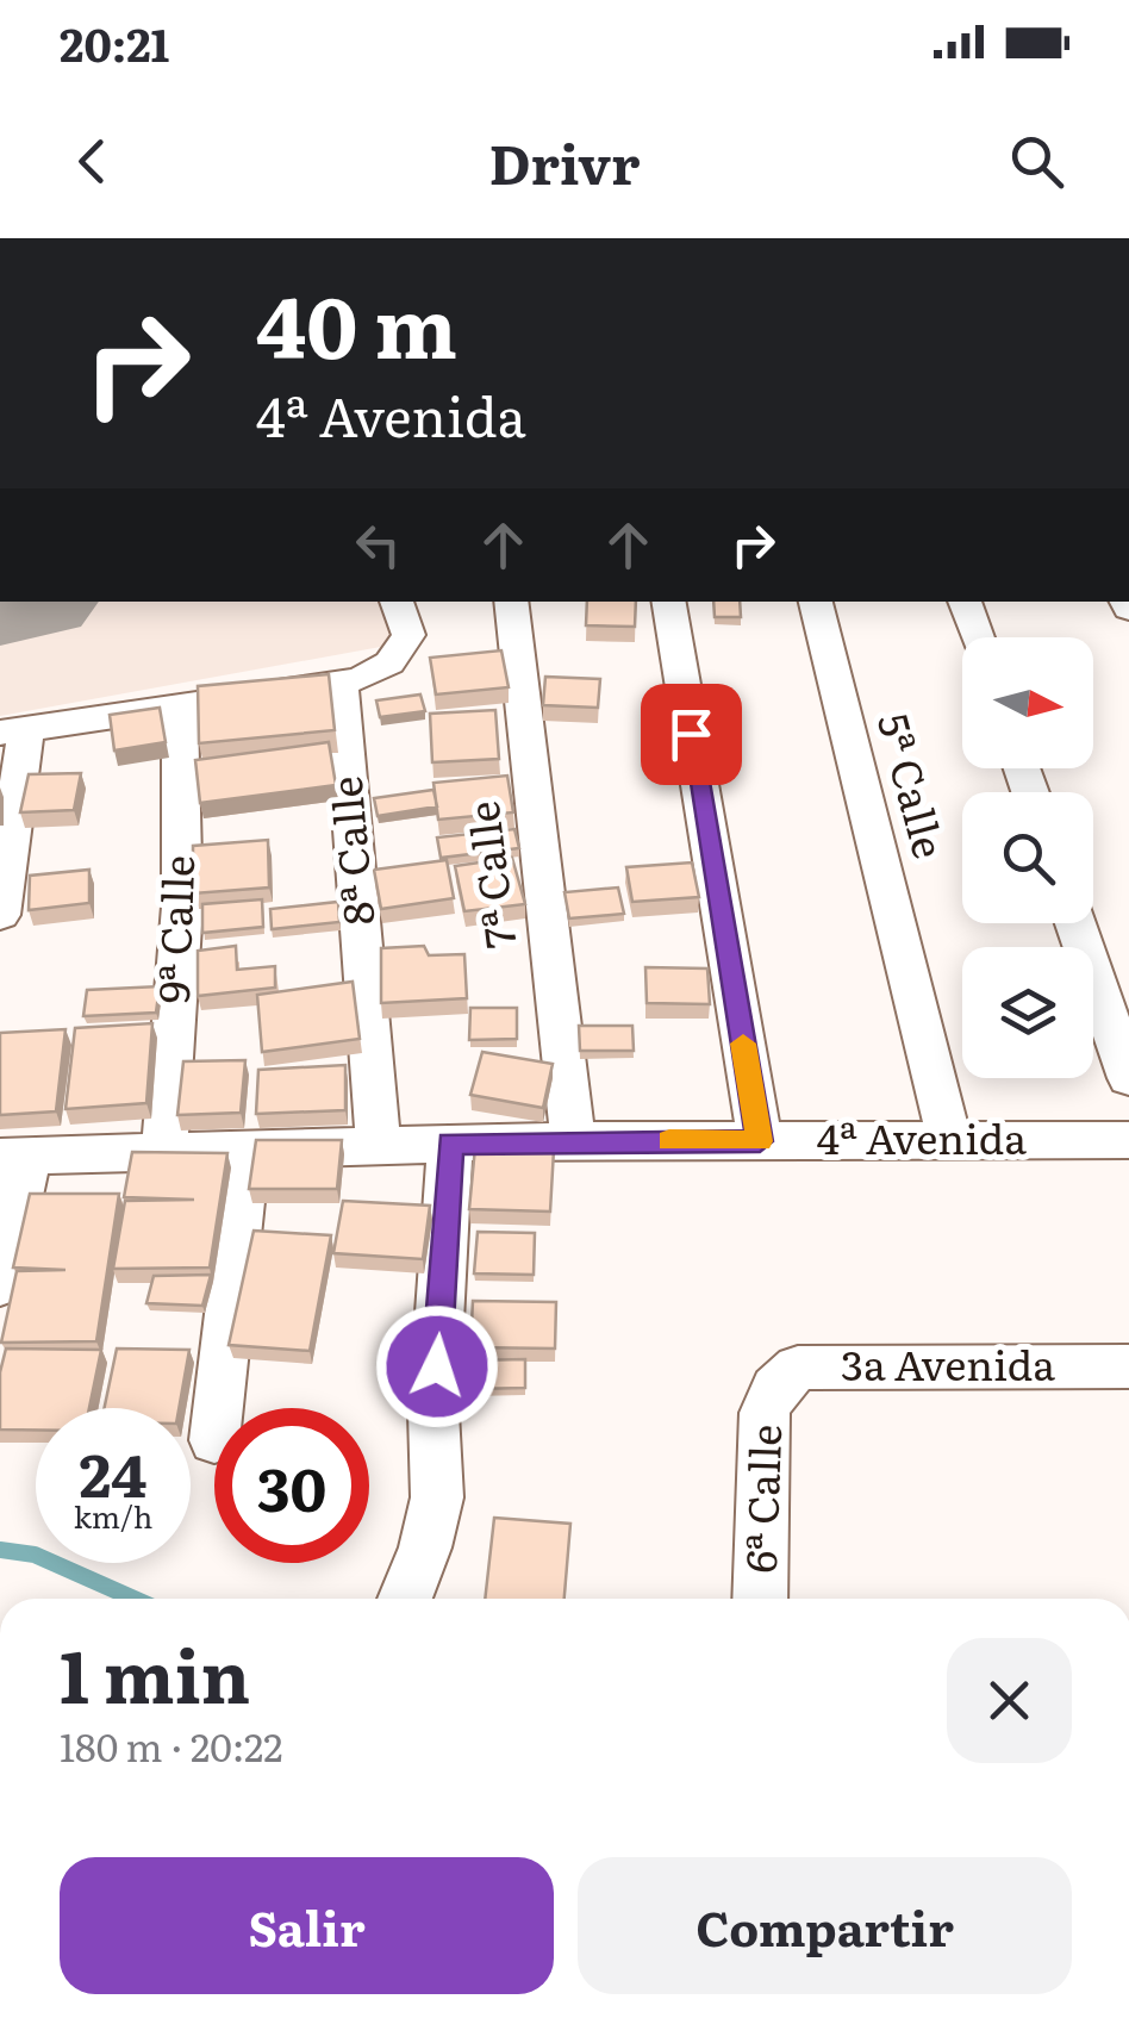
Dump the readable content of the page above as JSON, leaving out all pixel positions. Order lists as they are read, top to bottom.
{
  "streets": {
    "street": [
      "5ª Calle",
      "8ª Calle",
      "7ª Calle",
      "9ª Calle",
      "4ª Avenida",
      "3a Avenida",
      "6ª Calle"
    ]
  },
  "crossings": [
    ["5ª Calle", "4ª Avenida"],
    ["8ª Calle", "4ª Avenida"],
    ["7ª Calle", "4ª Avenida"],
    ["9ª Calle", "4ª Avenida"],
    ["3a Avenida", "6ª Calle"]
  ],
  "north": "right",
  "page": {
    "status": "20:21",
    "header": "Drivr",
    "turn": ["40 m", "4ª Avenida"],
    "speed": "24 km/h",
    "limit": "30",
    "heading": ["1 min", "180 m · 20:22"],
    "buttons": ["Salir", "Compartir"]
  }
}
